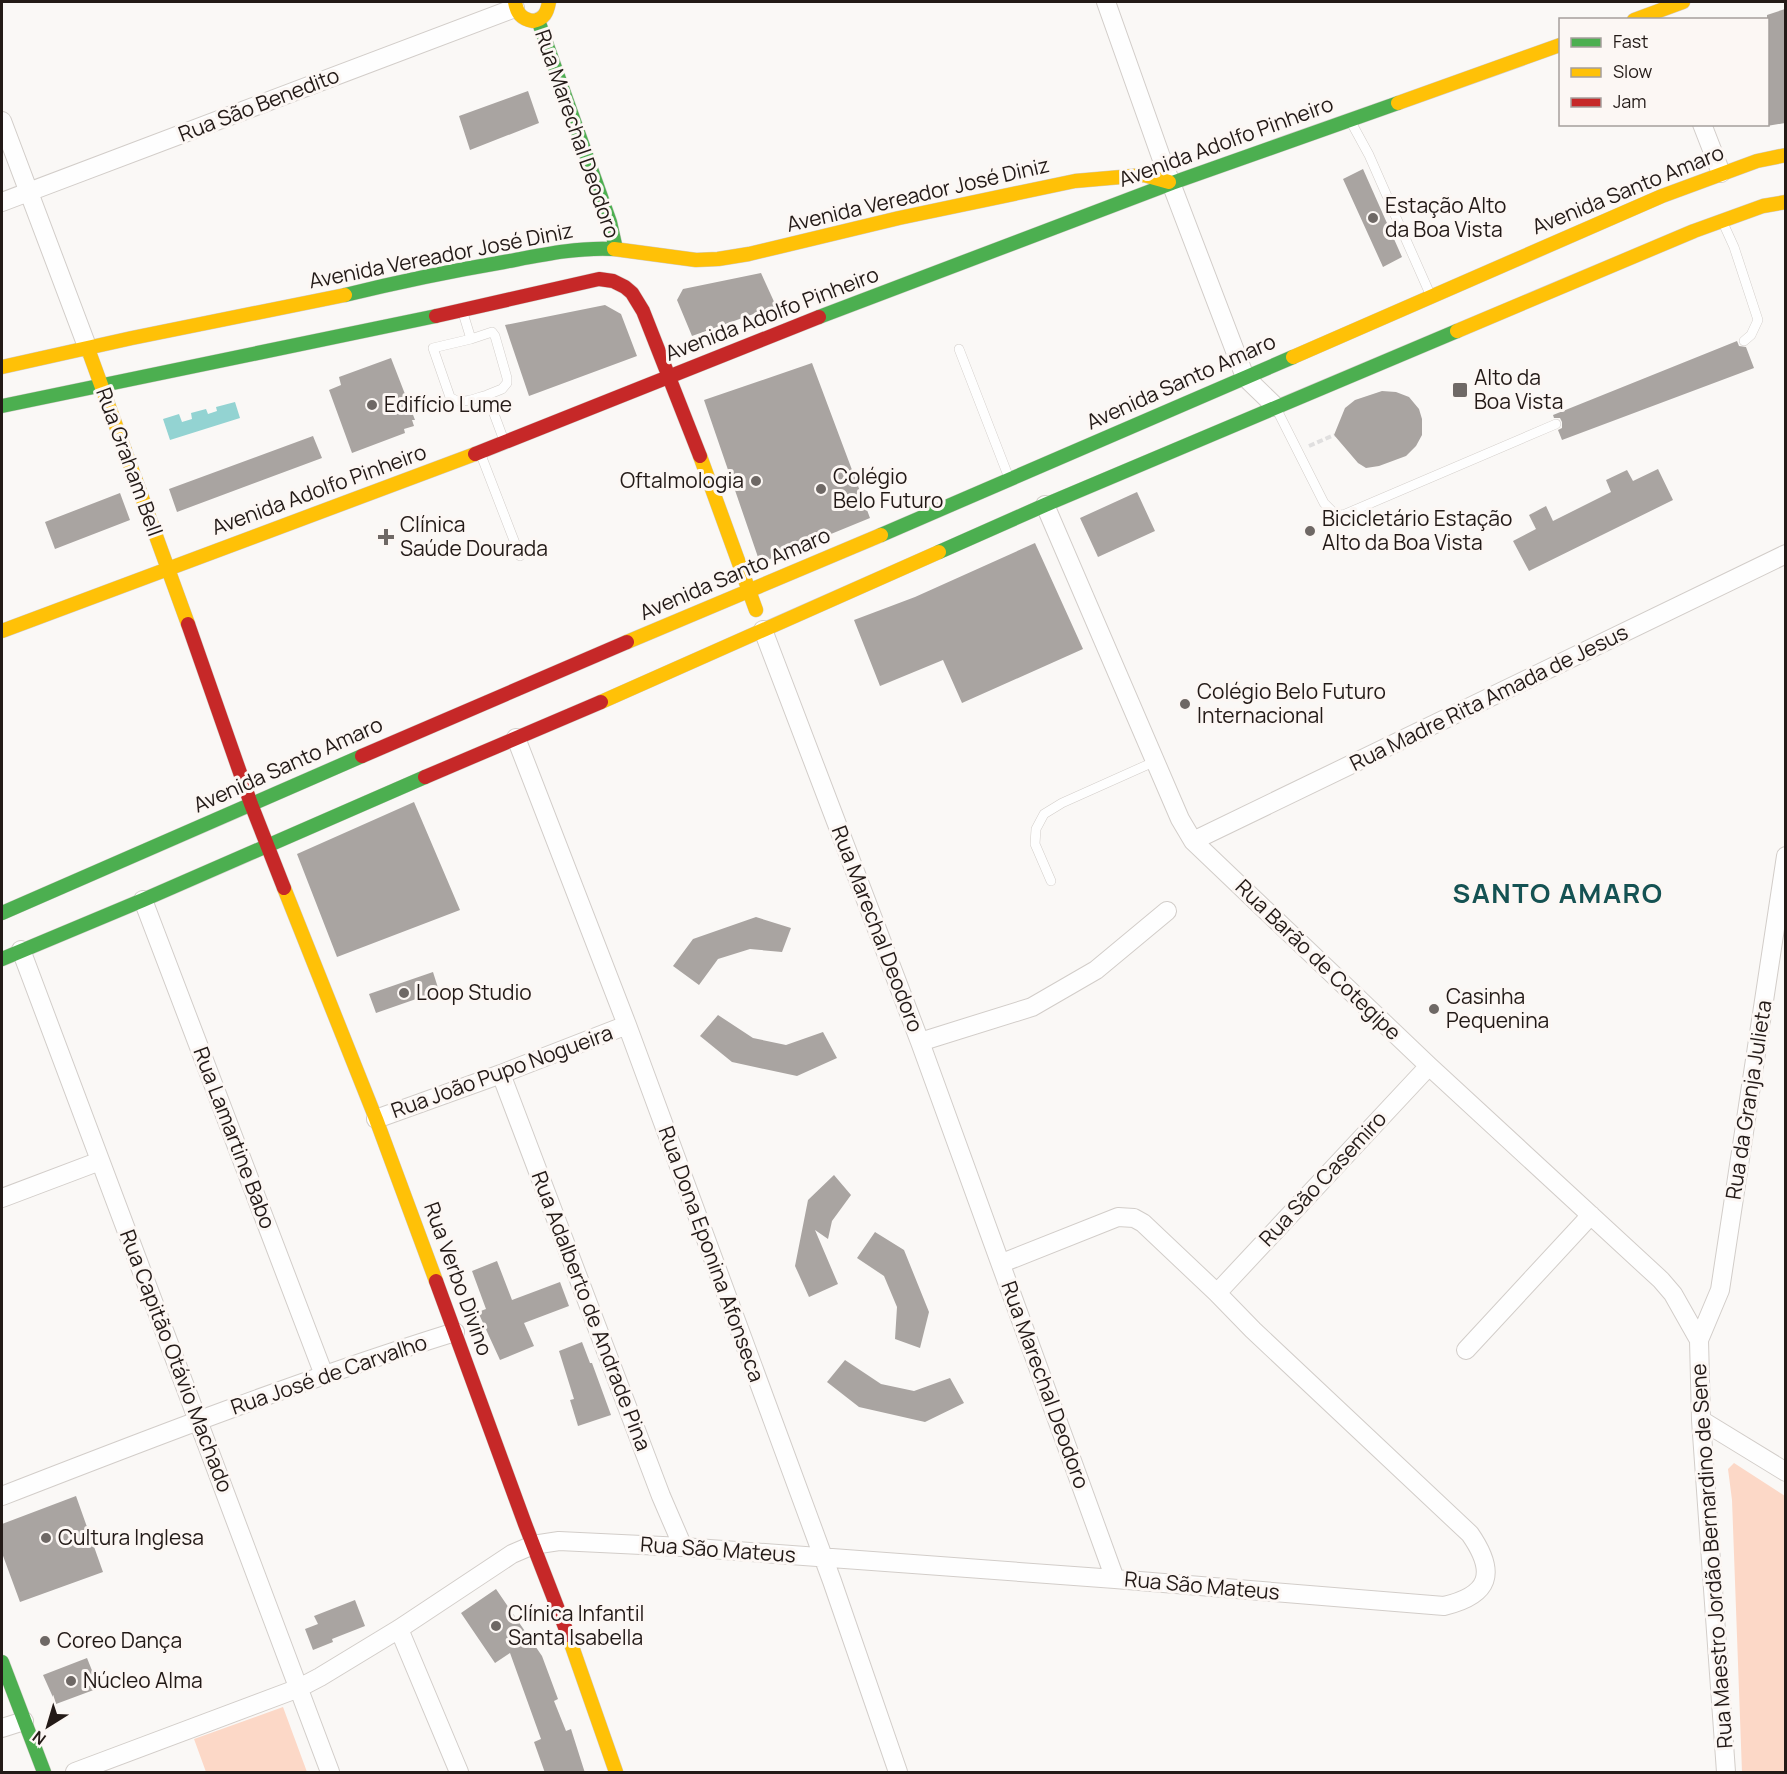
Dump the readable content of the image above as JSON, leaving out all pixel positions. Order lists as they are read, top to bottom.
{
  "streets": {
    "main road": [
      "Rua Marechal Deodoro",
      "Avenida Adolfo Pinheiro",
      "Avenida Santo Amaro",
      "Avenida Vereador José Diniz",
      "Rua Graham Bell",
      "Rua Verbo Divino"
    ],
    "street": [
      "Rua São Benedito",
      "Rua Madre Rita Amada de Jesus",
      "Rua Barão de Cotegipe",
      "Rua João Pupo Nogueira",
      "Rua da Granja Julieta",
      "Rua Lamartine Babo",
      "Rua São Casemiro",
      "Rua Dona Eponina Afonseca",
      "Rua Adalberto de Andrade Pina",
      "Rua Capitão Otávio Machado",
      "Rua José de Carvalho",
      "Rua São Mateus",
      "Rua Maestro Jordão Bernardino de Sene"
    ]
  },
  "crossings": [
    ["Rua São Benedito", "Rua Graham Bell"],
    ["Rua Marechal Deodoro", "Avenida Adolfo Pinheiro"],
    ["Rua Marechal Deodoro", "Avenida Santo Amaro"],
    ["Rua Marechal Deodoro", "Avenida Vereador José Diniz"],
    ["Rua Marechal Deodoro", "Rua São Mateus"],
    ["Avenida Adolfo Pinheiro", "Avenida Vereador José Diniz"],
    ["Avenida Adolfo Pinheiro", "Rua Graham Bell"],
    ["Avenida Santo Amaro", "Rua Graham Bell"],
    ["Avenida Santo Amaro", "Rua Verbo Divino"],
    ["Avenida Vereador José Diniz", "Rua Graham Bell"],
    ["Rua Graham Bell", "Rua Verbo Divino"],
    ["Rua Madre Rita Amada de Jesus", "Rua Barão de Cotegipe"],
    ["Rua Barão de Cotegipe", "Rua da Granja Julieta"],
    ["Rua Barão de Cotegipe", "Rua São Casemiro"],
    ["Rua Barão de Cotegipe", "Rua Maestro Jordão Bernardino de Sene"],
    ["Rua João Pupo Nogueira", "Rua Dona Eponina Afonseca"],
    ["Rua João Pupo Nogueira", "Rua Verbo Divino"],
    ["Rua João Pupo Nogueira", "Rua Adalberto de Andrade Pina"],
    ["Rua da Granja Julieta", "Rua Maestro Jordão Bernardino de Sene"],
    ["Rua Lamartine Babo", "Rua José de Carvalho"],
    ["Rua São Casemiro", "Rua São Mateus"],
    ["Rua Dona Eponina Afonseca", "Rua São Mateus"],
    ["Rua Verbo Divino", "Rua José de Carvalho"],
    ["Rua Verbo Divino", "Rua São Mateus"],
    ["Rua Adalberto de Andrade Pina", "Rua São Mateus"],
    ["Rua Capitão Otávio Machado", "Rua José de Carvalho"],
    ["Rua Capitão Otávio Machado", "Rua São Mateus"]
  ],
  "districts": ["SANTO AMARO"],
  "places": {
    "other": [
      "Estação Alto da Boa Vista",
      "Edifício Lume",
      "Oftalmologia",
      "Colégio Belo Futuro",
      "Bicicletário Estação Alto da Boa Vista",
      "Colégio Belo Futuro Internacional",
      "Loop Studio",
      "Casinha Pequenina",
      "Cultura Inglesa",
      "Clínica Infantil Santa Isabella",
      "Coreo Dança",
      "Núcleo Alma"
    ],
    "transit": ["Alto da Boa Vista"],
    "health": ["Clínica Saúde Dourada"]
  },
  "legend": ["Fast", "Slow", "Jam"],
  "north": "bottom left"
}
